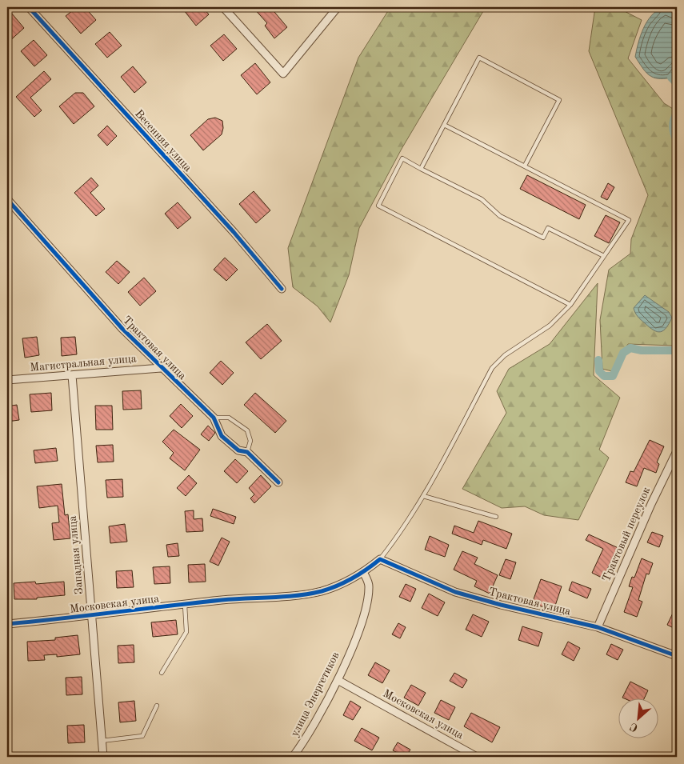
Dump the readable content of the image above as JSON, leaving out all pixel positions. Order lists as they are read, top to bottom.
{
  "streets": {
    "street": [
      "Весенняя улица",
      "Трактовая улица",
      "Магистральная улица",
      "Трактовый переулок",
      "Западная улица",
      "Московская улица",
      "улица Энергетиков"
    ]
  },
  "crossings": [
    ["Трактовая улица", "Магистральная улица"],
    ["Трактовая улица", "Трактовый переулок"],
    ["Трактовая улица", "Московская улица"],
    ["Магистральная улица", "Западная улица"],
    ["Западная улица", "Московская улица"],
    ["Московская улица", "улица Энергетиков"]
  ],
  "north": "bottom left"
}
